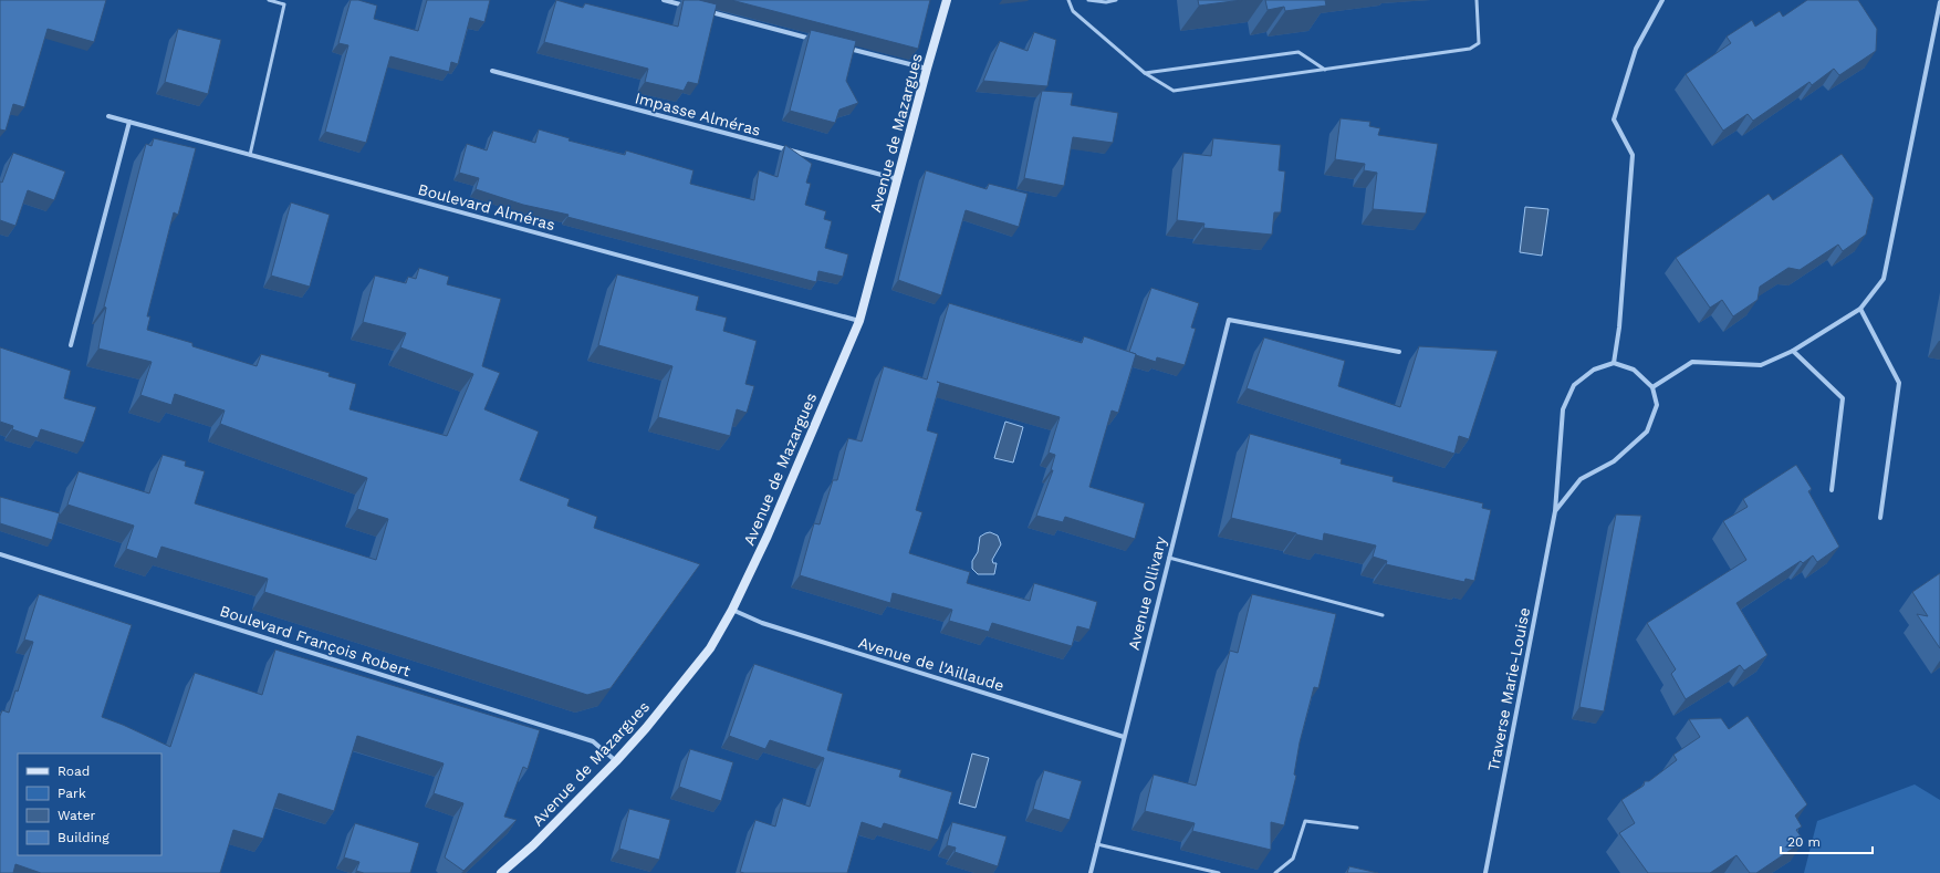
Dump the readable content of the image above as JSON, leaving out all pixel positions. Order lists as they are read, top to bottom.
{
  "streets": {
    "street": [
      "Impasse Alméras",
      "Avenue de Mazargues",
      "Boulevard Alméras",
      "Avenue Ollivary",
      "Boulevard François Robert",
      "Avenue de l'Aillaude",
      "Traverse Marie-Louise"
    ]
  },
  "crossings": [
    ["Impasse Alméras", "Avenue de Mazargues"],
    ["Avenue de Mazargues", "Boulevard Alméras"],
    ["Avenue de Mazargues", "Boulevard François Robert"],
    ["Avenue de Mazargues", "Avenue de l'Aillaude"],
    ["Avenue Ollivary", "Avenue de l'Aillaude"]
  ],
  "legend": [
    "Road",
    "Park",
    "Water",
    "Building"
  ],
  "scale_bar": "20 m"
}
